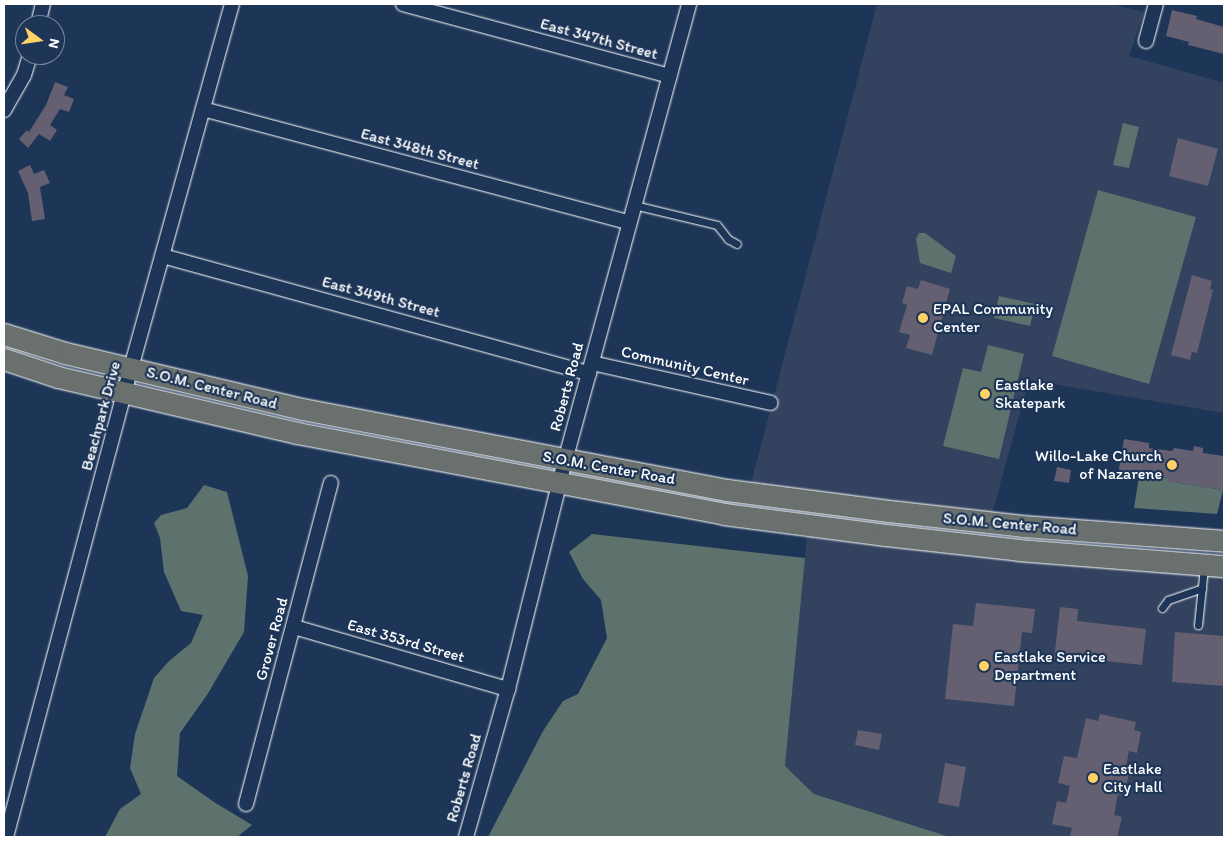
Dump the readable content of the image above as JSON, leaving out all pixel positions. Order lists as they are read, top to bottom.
{
  "streets": {
    "main road": ["S.O.M. Center Road"],
    "street": [
      "East 347th Street",
      "East 348th Street",
      "East 349th Street",
      "Community Center",
      "Roberts Road",
      "Beachpark Drive",
      "Grover Road",
      "East 353rd Street"
    ]
  },
  "crossings": [
    ["East 347th Street", "Roberts Road"],
    ["East 348th Street", "Roberts Road"],
    ["East 348th Street", "Beachpark Drive"],
    ["East 349th Street", "Community Center"],
    ["East 349th Street", "Roberts Road"],
    ["East 349th Street", "Beachpark Drive"],
    ["Community Center", "Roberts Road"],
    ["Roberts Road", "S.O.M. Center Road"],
    ["Roberts Road", "East 353rd Street"],
    ["S.O.M. Center Road", "Beachpark Drive"],
    ["Grover Road", "East 353rd Street"]
  ],
  "places": [
    "EPAL Community Center",
    "Eastlake Skatepark",
    "Willo-Lake Church of Nazarene",
    "Eastlake Service Department",
    "Eastlake City Hall"
  ],
  "north": "right"
}
